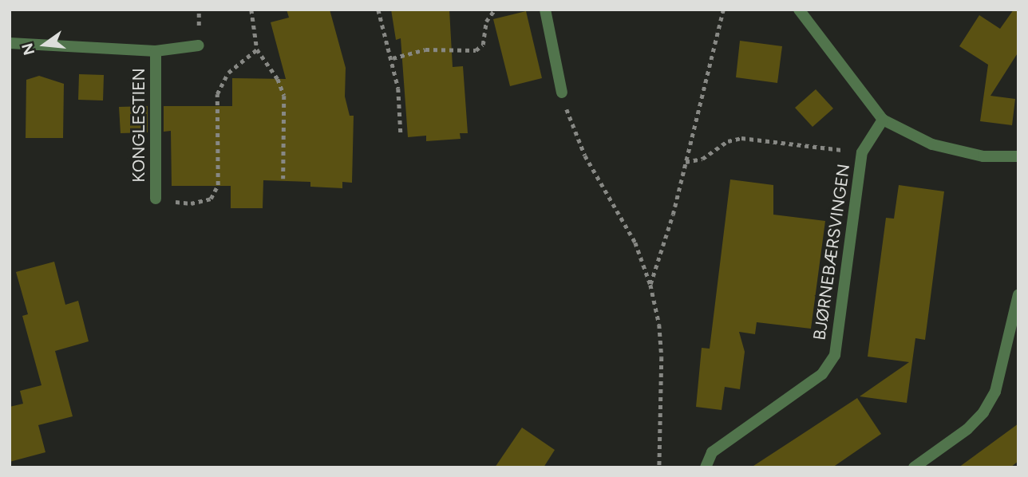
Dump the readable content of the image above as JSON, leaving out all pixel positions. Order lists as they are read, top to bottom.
{
  "streets": {
    "street": ["KONGLESTIEN", "BJØRNEBÆRSVINGEN"]
  },
  "north": "left"
}
